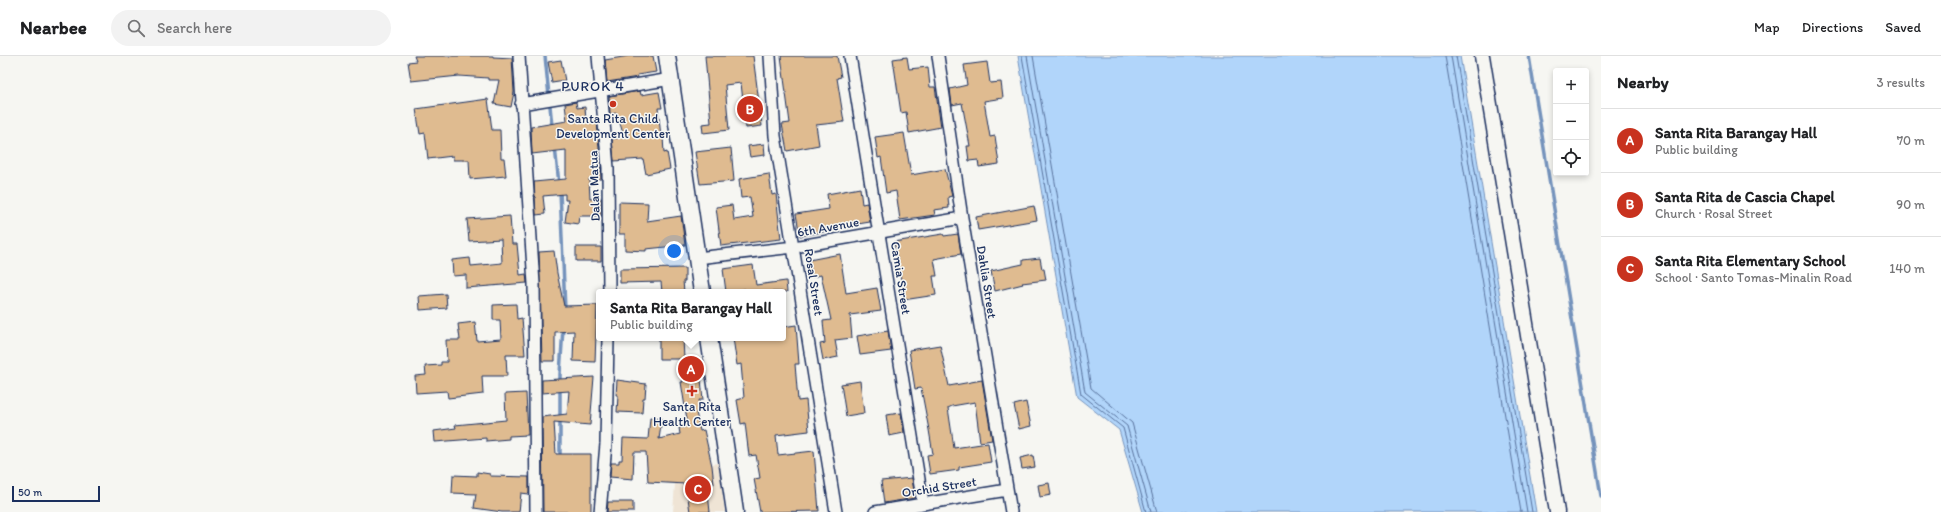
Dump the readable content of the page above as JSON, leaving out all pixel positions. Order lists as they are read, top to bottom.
{
  "streets": {
    "street": [
      "Dalan Matua",
      "6th Avenue",
      "Camia Street",
      "Rosal Street",
      "Dahlia Street",
      "Orchid Street"
    ]
  },
  "crossings": [
    ["6th Avenue", "Camia Street"],
    ["6th Avenue", "Rosal Street"],
    ["6th Avenue", "Dahlia Street"],
    ["Camia Street", "Orchid Street"],
    ["Dahlia Street", "Orchid Street"]
  ],
  "districts": ["PUROK 4"],
  "places": {
    "other": ["Santa Rita Child Development Center"],
    "health": ["Santa Rita Health Center"]
  },
  "scale_bar": "50 m",
  "page": {
    "header": "Nearbee",
    "search": "Search here",
    "nav": ["Map", "Directions", "Saved"],
    "heading": ["Nearby", "3 results"],
    "map_buttons": ["+", "−"],
    "pins": ["B", "A", "C"],
    "list": [
      {
        "mark": "A",
        "name": "Santa Rita Barangay Hall",
        "note": "Public building",
        "value": "70 m"
      },
      {
        "mark": "B",
        "name": "Santa Rita de Cascia Chapel",
        "note": "Church · Rosal Street",
        "value": "90 m"
      },
      {
        "mark": "C",
        "name": "Santa Rita Elementary School",
        "note": "School · Santo Tomas-Minalin Road",
        "value": "140 m"
      }
    ],
    "popup": ["Santa Rita Barangay Hall", "Public building"],
    "scale": "50 m"
  }
}
